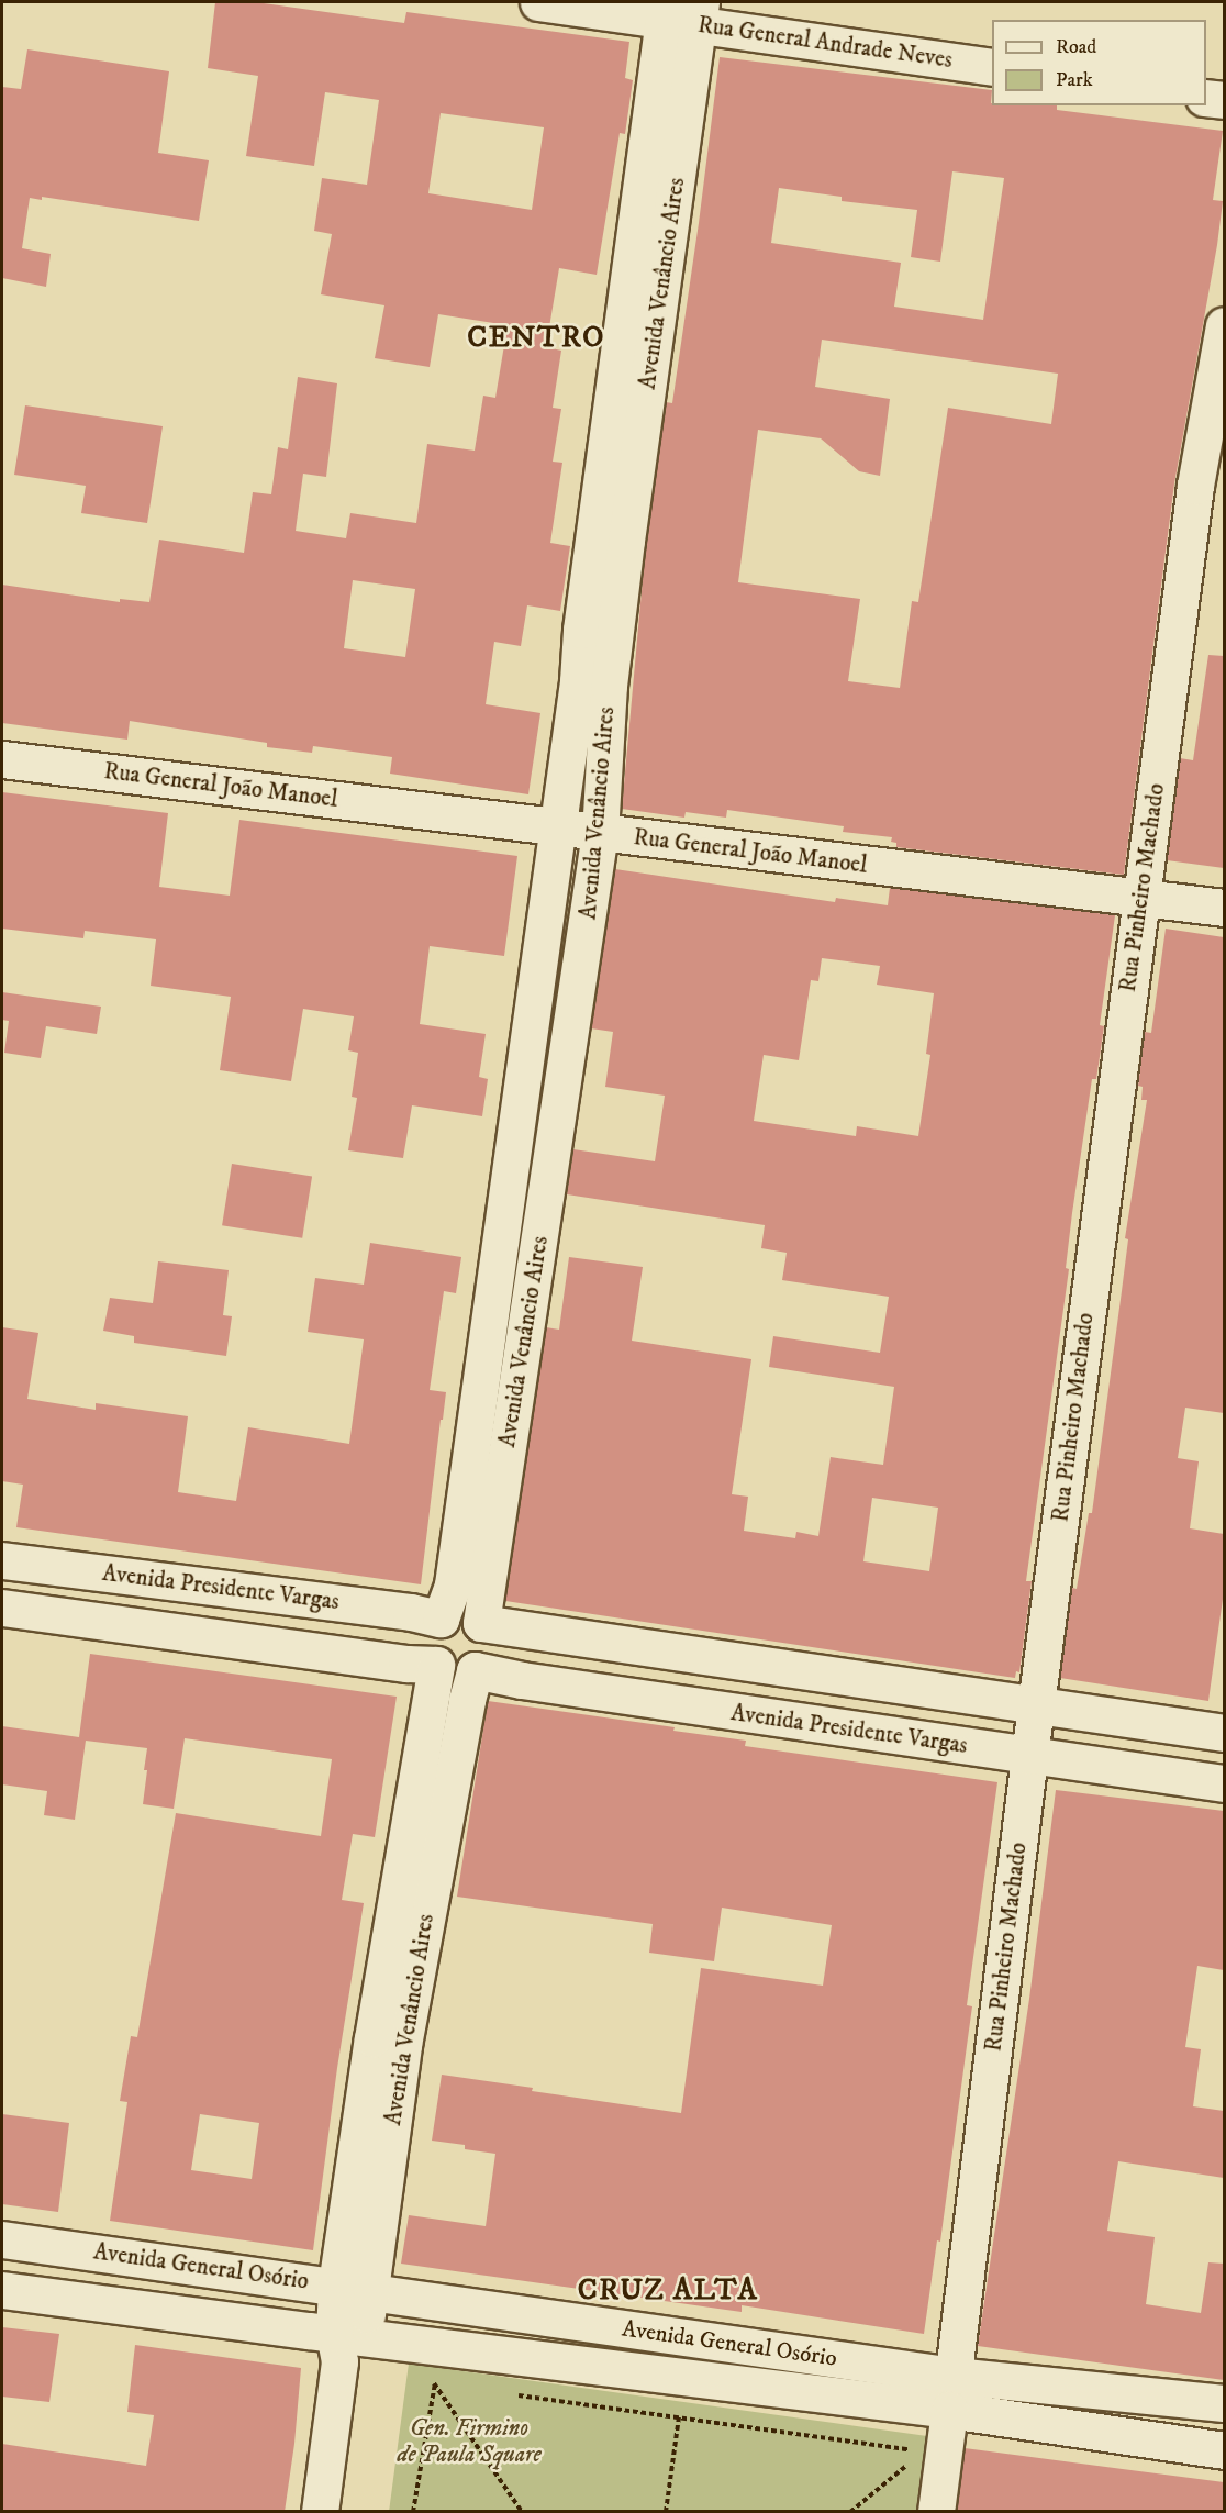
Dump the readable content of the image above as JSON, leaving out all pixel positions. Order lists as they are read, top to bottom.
{
  "streets": {
    "main road": [
      "Rua General Andrade Neves",
      "Avenida Venâncio Aires",
      "Rua General João Manoel",
      "Rua Pinheiro Machado",
      "Avenida Presidente Vargas",
      "Avenida General Osório"
    ]
  },
  "crossings": [
    ["Rua General Andrade Neves", "Avenida Venâncio Aires"],
    ["Avenida Venâncio Aires", "Rua General João Manoel"],
    ["Avenida Venâncio Aires", "Avenida Presidente Vargas"],
    ["Avenida Venâncio Aires", "Avenida General Osório"],
    ["Rua General João Manoel", "Rua Pinheiro Machado"],
    ["Rua Pinheiro Machado", "Avenida Presidente Vargas"],
    ["Rua Pinheiro Machado", "Avenida General Osório"]
  ],
  "districts": ["CENTRO", "CRUZ ALTA"],
  "parks": ["Gen. Firmino de Paula Square"],
  "legend": ["Road", "Park"]
}
